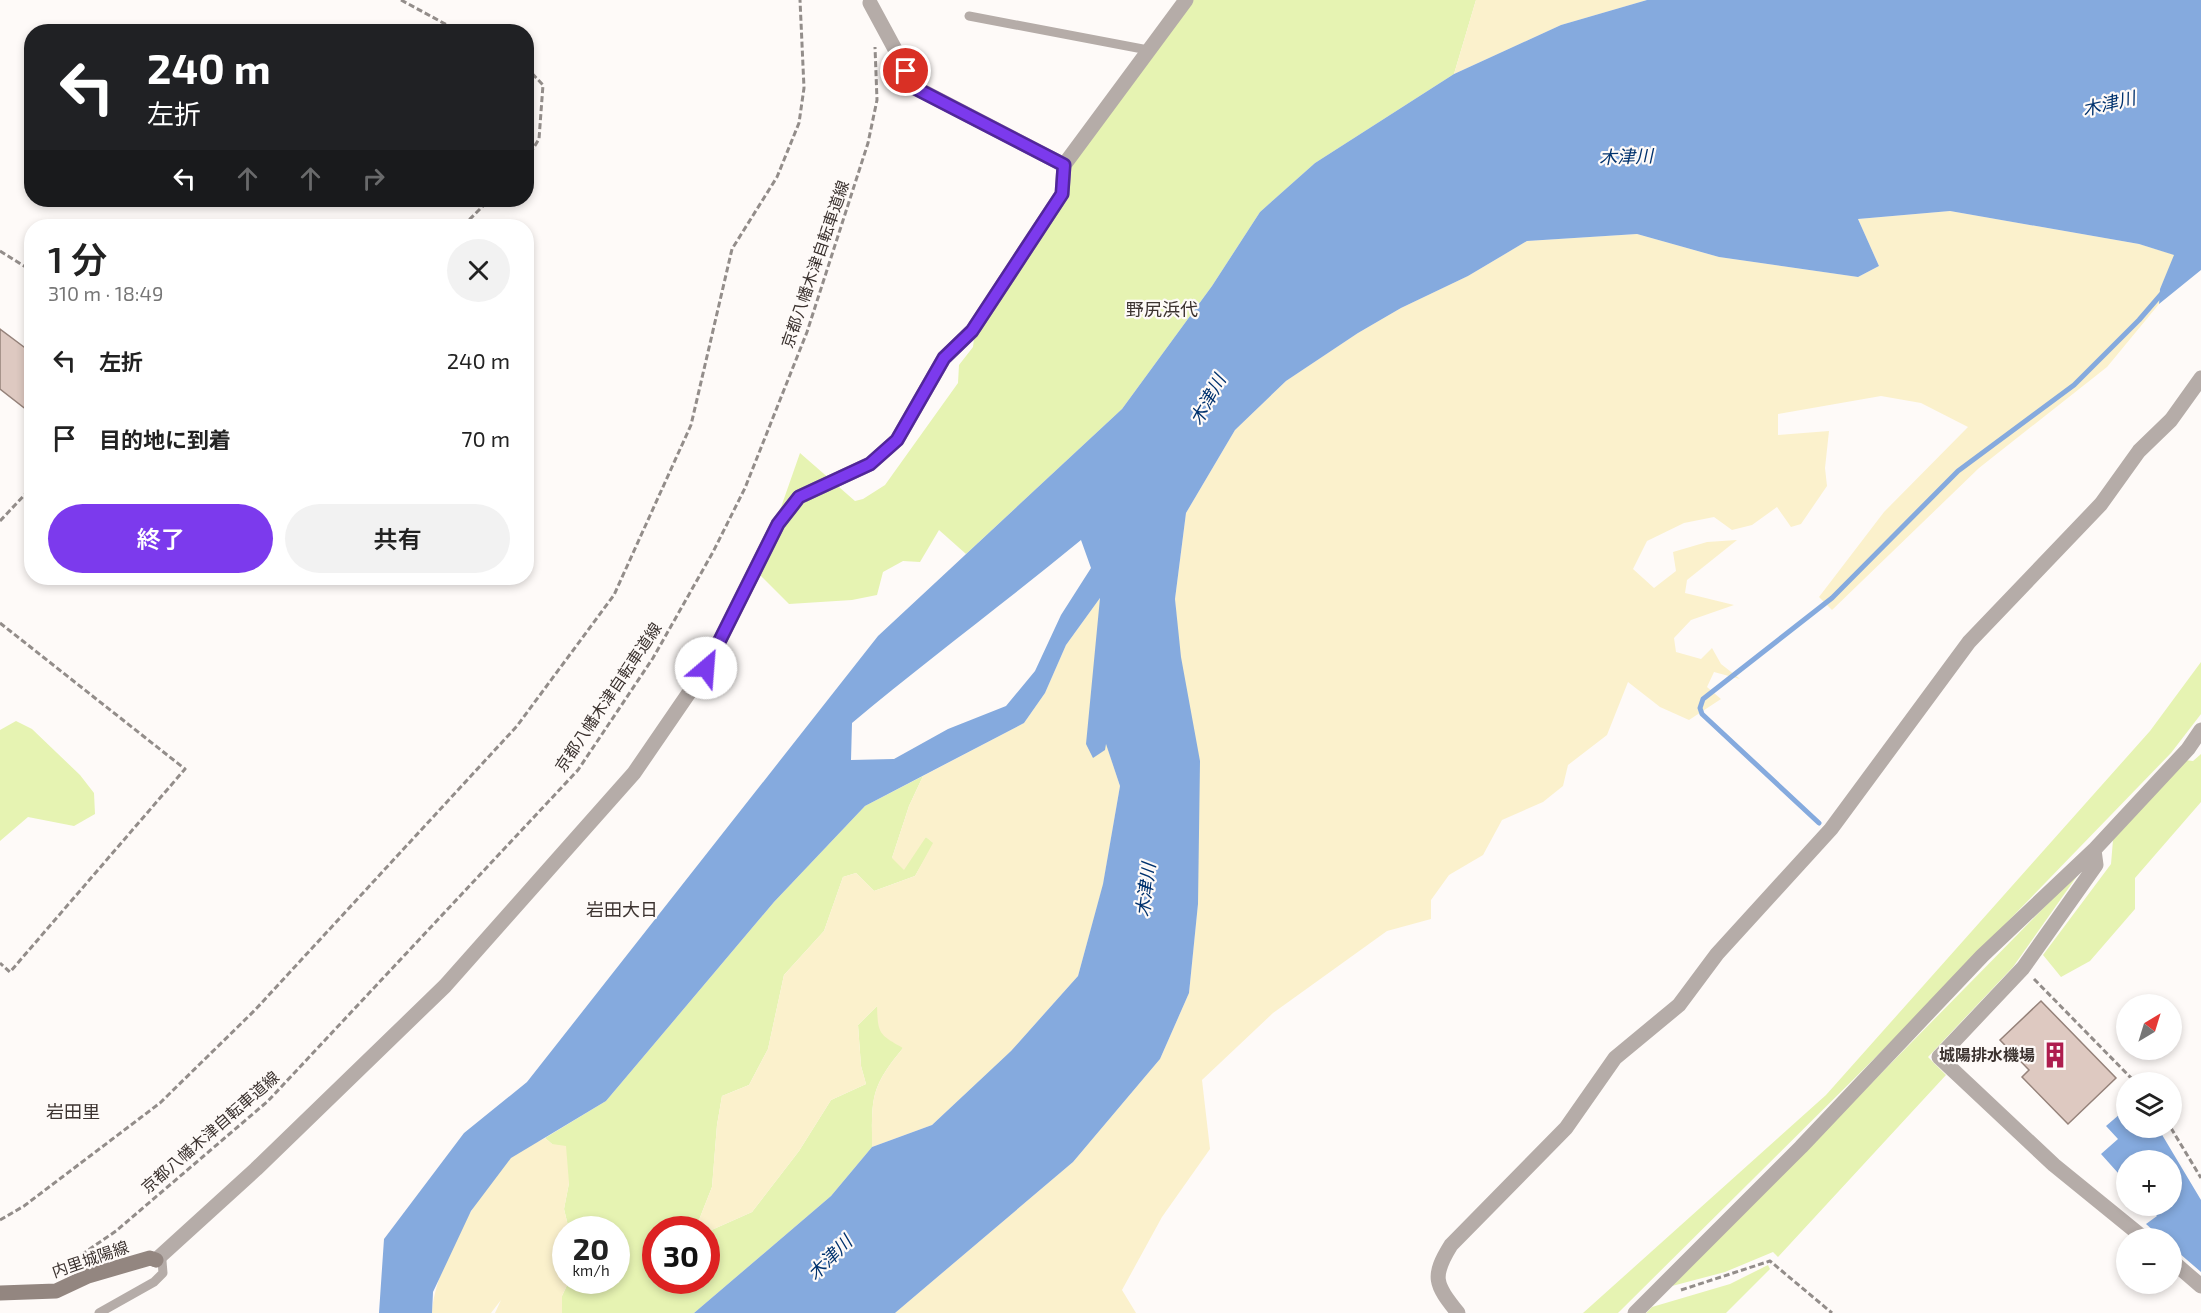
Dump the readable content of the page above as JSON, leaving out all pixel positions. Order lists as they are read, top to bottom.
{
  "streets": {
    "main road": ["内里城陽線"],
    "path": ["京都八幡木津自転車道線"]
  },
  "districts": ["野尻浜代", "岩田大日", "岩田里"],
  "water": ["木津川"],
  "places": {
    "building": ["城陽排水機場"]
  },
  "north": "top right",
  "page": {
    "turn": ["240 m", "左折"],
    "heading": ["1 分", "310 m · 18:49"],
    "list": [
      {
        "name": "左折",
        "value": "240 m"
      },
      {
        "name": "目的地に到着",
        "value": "70 m"
      }
    ],
    "buttons": ["終了", "共有"],
    "map_buttons": ["+", "−"],
    "speed": "20 km/h",
    "limit": "30"
  }
}
